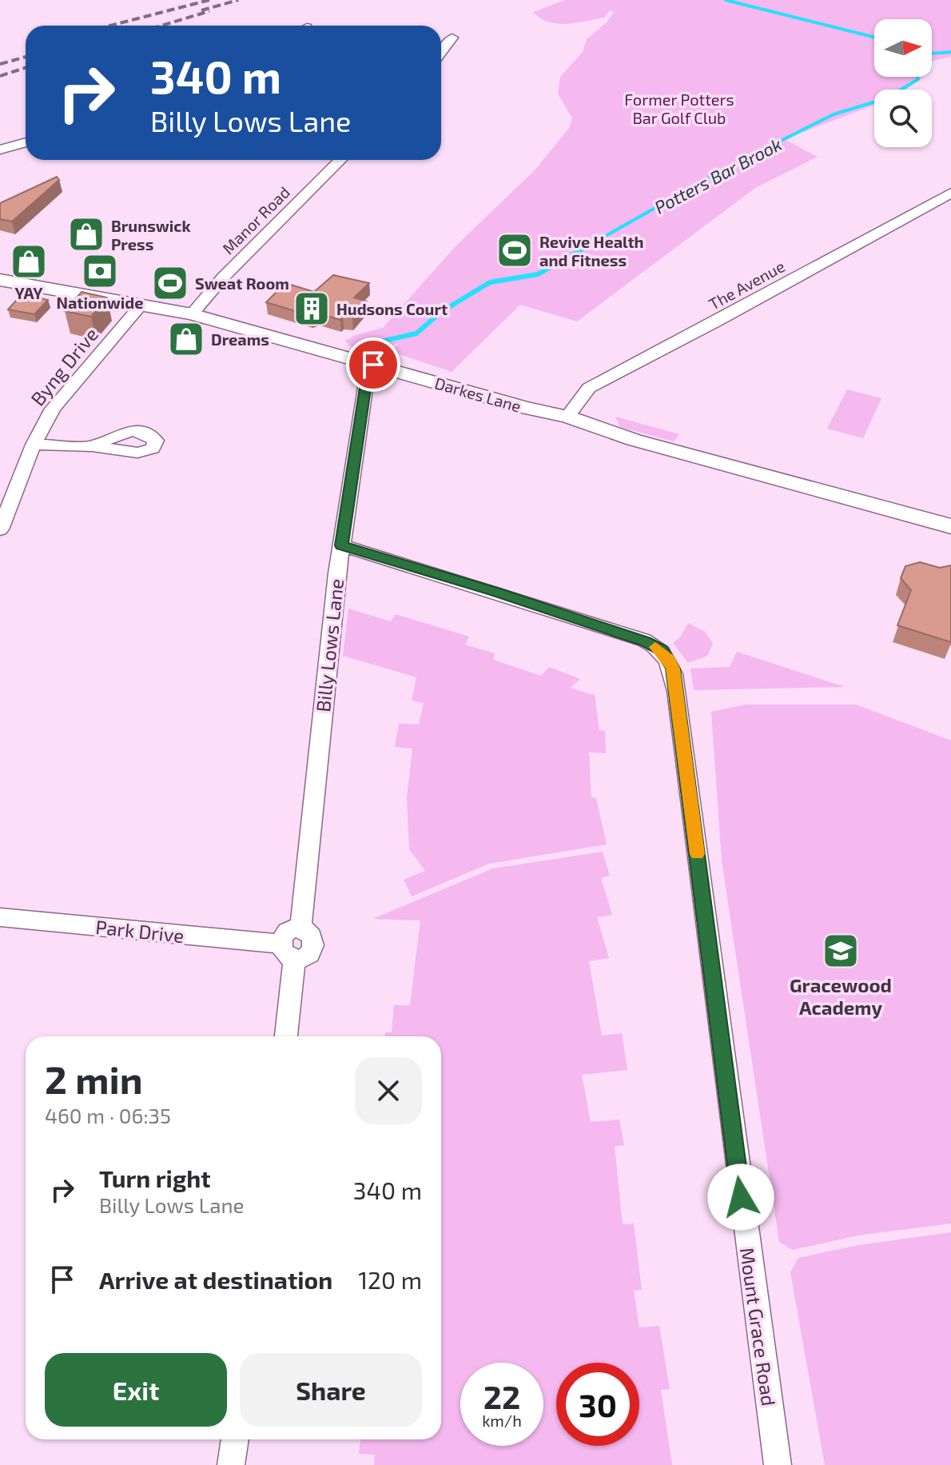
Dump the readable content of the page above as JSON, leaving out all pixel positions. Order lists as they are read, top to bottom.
{
  "streets": {
    "street": [
      "Manor Road",
      "The Avenue",
      "Byng Drive",
      "Darkes Lane",
      "Billy Lows Lane",
      "Park Drive",
      "Mount Grace Road"
    ]
  },
  "crossings": [
    ["Manor Road", "Darkes Lane"],
    ["The Avenue", "Darkes Lane"],
    ["Byng Drive", "Darkes Lane"],
    ["Darkes Lane", "Billy Lows Lane"],
    ["Billy Lows Lane", "Park Drive"],
    ["Billy Lows Lane", "Mount Grace Road"]
  ],
  "water": ["Potters Bar Brook"],
  "parks": ["Former Potters Bar Golf Club"],
  "places": {
    "shop": ["Brunswick Press", "YAY", "Dreams"],
    "sports": ["Revive Health and Fitness", "Sweat Room"],
    "bank": ["Nationwide"],
    "building": ["Hudsons Court"],
    "school or university": ["Gracewood Academy"]
  },
  "north": "right",
  "page": {
    "turn": ["340 m", "Billy Lows Lane"],
    "heading": ["2 min", "460 m · 06:35"],
    "list": [
      {
        "name": "Turn right",
        "note": "Billy Lows Lane",
        "value": "340 m"
      },
      {
        "name": "Arrive at destination",
        "value": "120 m"
      }
    ],
    "buttons": ["Exit", "Share"],
    "speed": "22 km/h",
    "limit": "30"
  }
}
